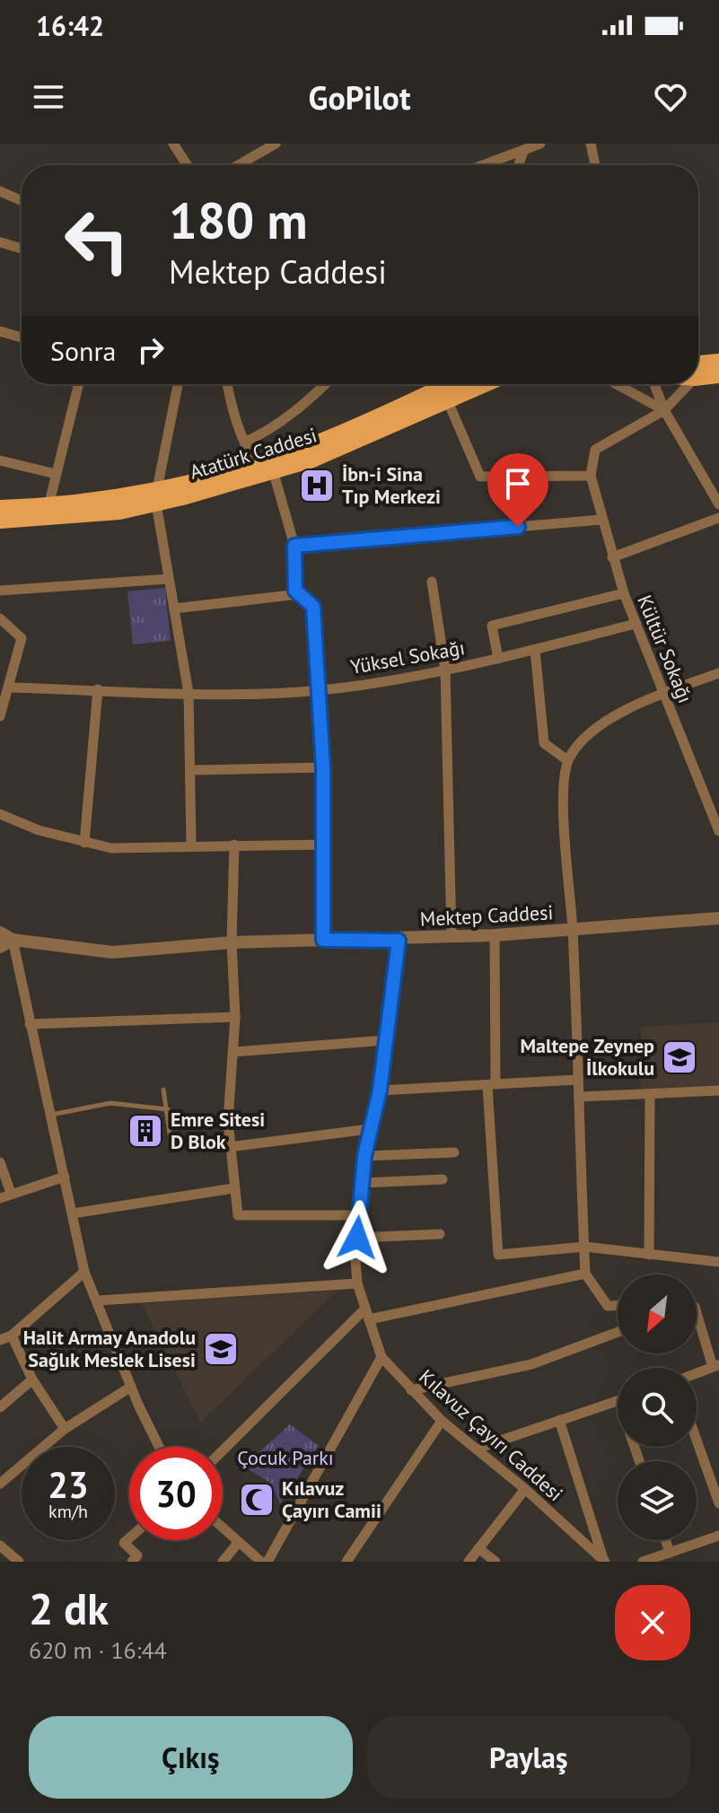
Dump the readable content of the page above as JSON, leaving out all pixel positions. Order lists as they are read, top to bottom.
{
  "streets": {
    "main road": ["Atatürk Caddesi"],
    "street": [
      "Kültür Sokağı",
      "Yüksel Sokağı",
      "Mektep Caddesi",
      "Kılavuz Çayırı Caddesi"
    ]
  },
  "crossings": [
    ["Kültür Sokağı", "Yüksel Sokağı"],
    ["Mektep Caddesi", "Kılavuz Çayırı Caddesi"]
  ],
  "parks": ["Çocuk Parkı"],
  "places": {
    "hospital": ["İbn-i Sina Tıp Merkezi"],
    "school or university": ["Maltepe Zeynep İlkokulu", "Halit Armay Anadolu Sağlık Meslek Lisesi"],
    "building": ["Emre Sitesi D Blok"],
    "mosque": ["Kılavuz Çayırı Camii"]
  },
  "north": "bottom left",
  "page": {
    "status": "16:42",
    "header": "GoPilot",
    "turn": ["180 m", "Mektep Caddesi"],
    "then": "Sonra",
    "speed": "23 km/h",
    "limit": "30",
    "heading": ["2 dk", "620 m · 16:44"],
    "buttons": ["Çıkış", "Paylaş"]
  }
}
